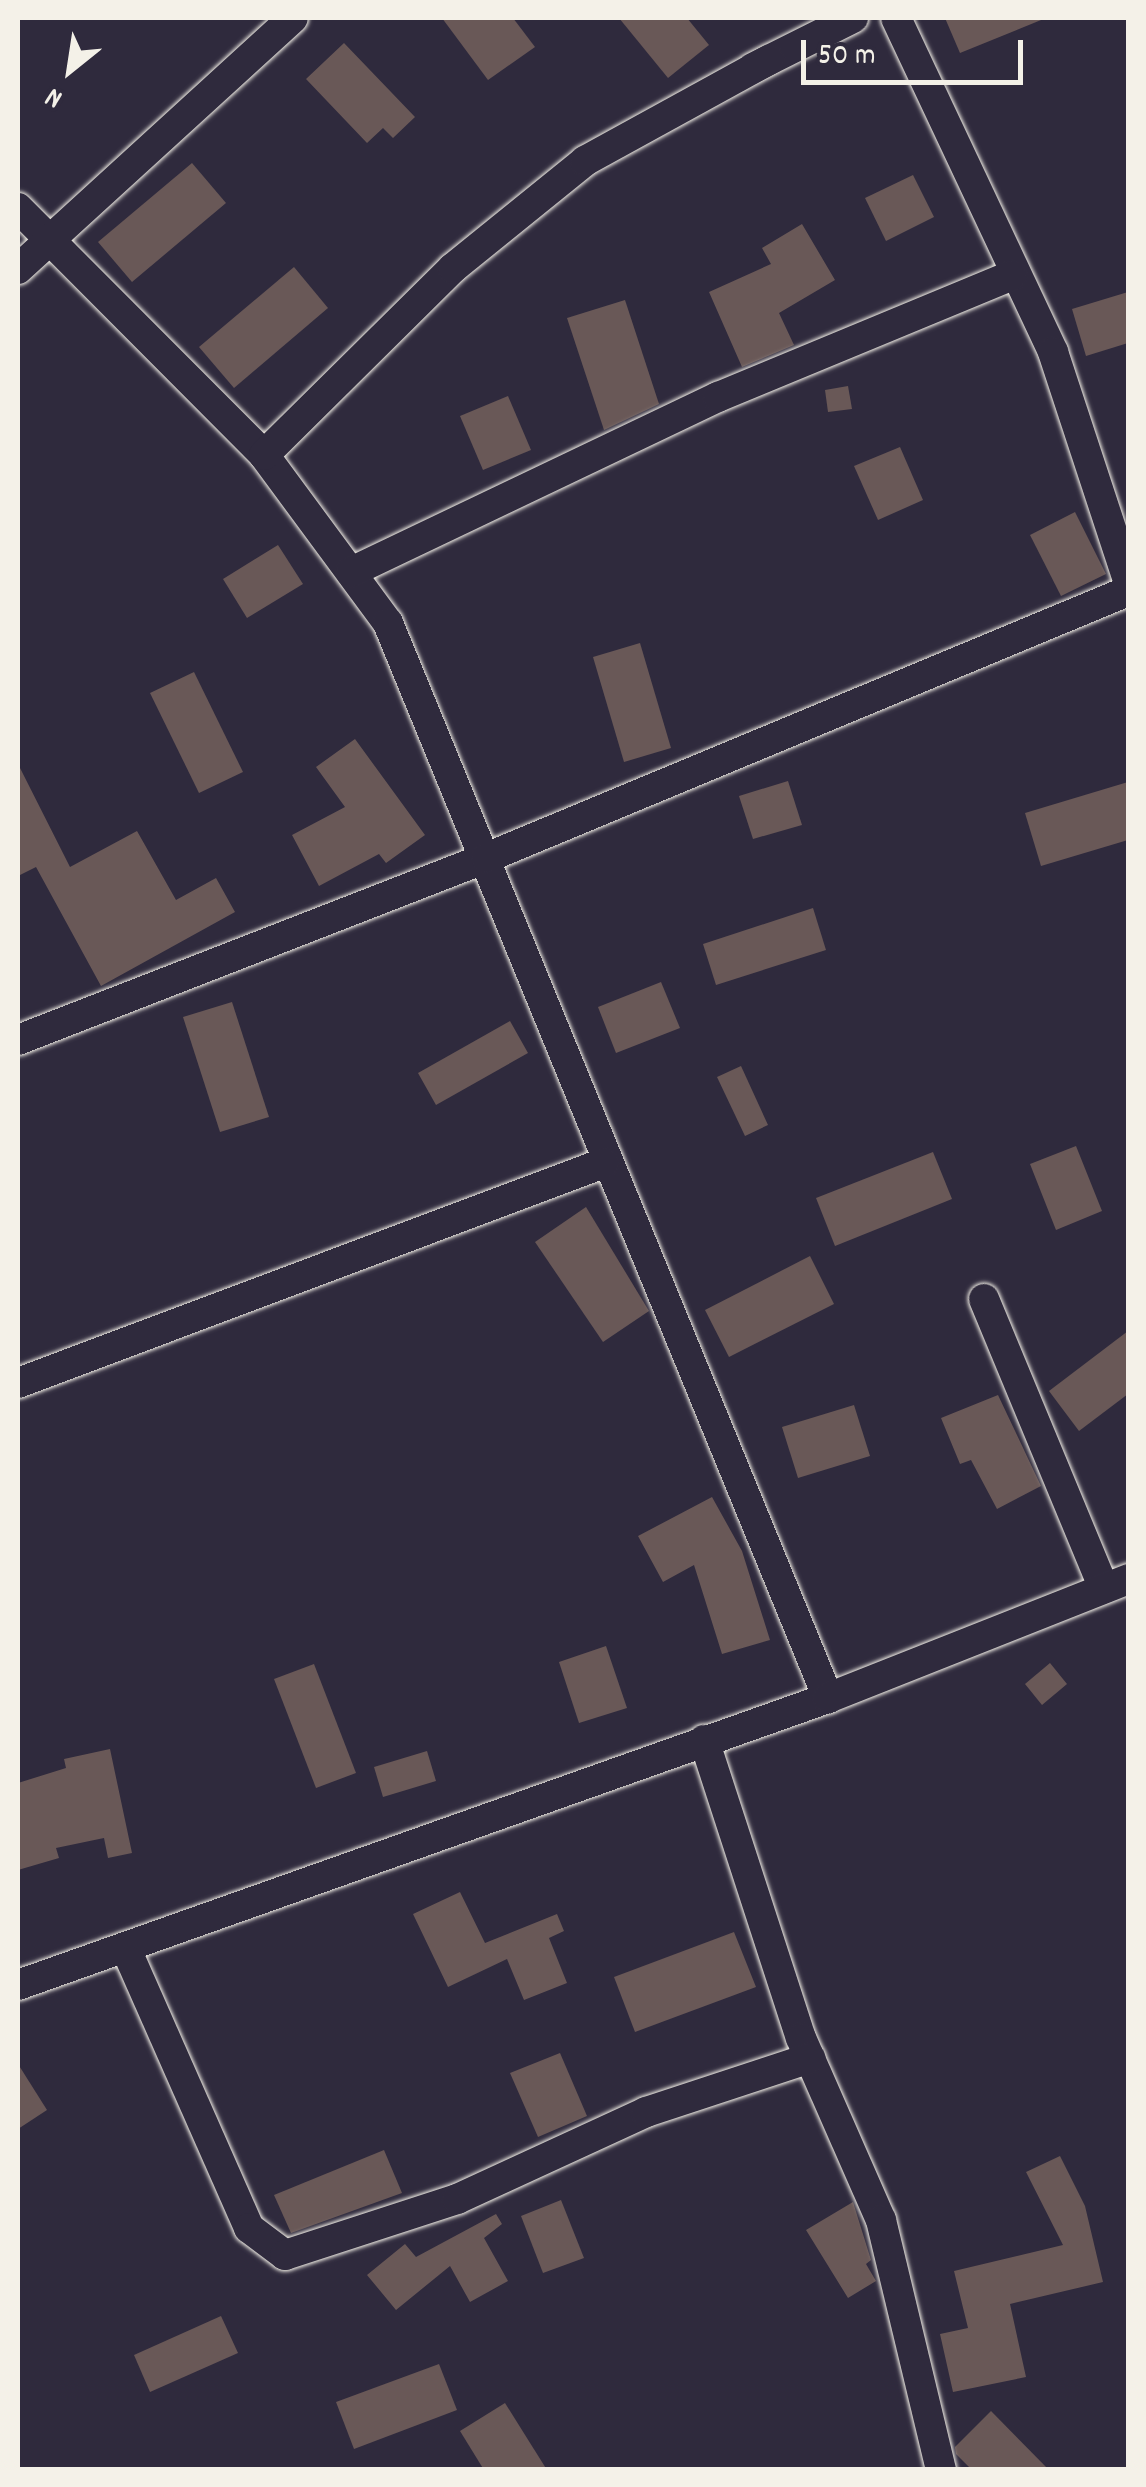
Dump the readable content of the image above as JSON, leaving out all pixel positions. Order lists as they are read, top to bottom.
{
  "scale_bar": "50 m",
  "north": "bottom left"
}
